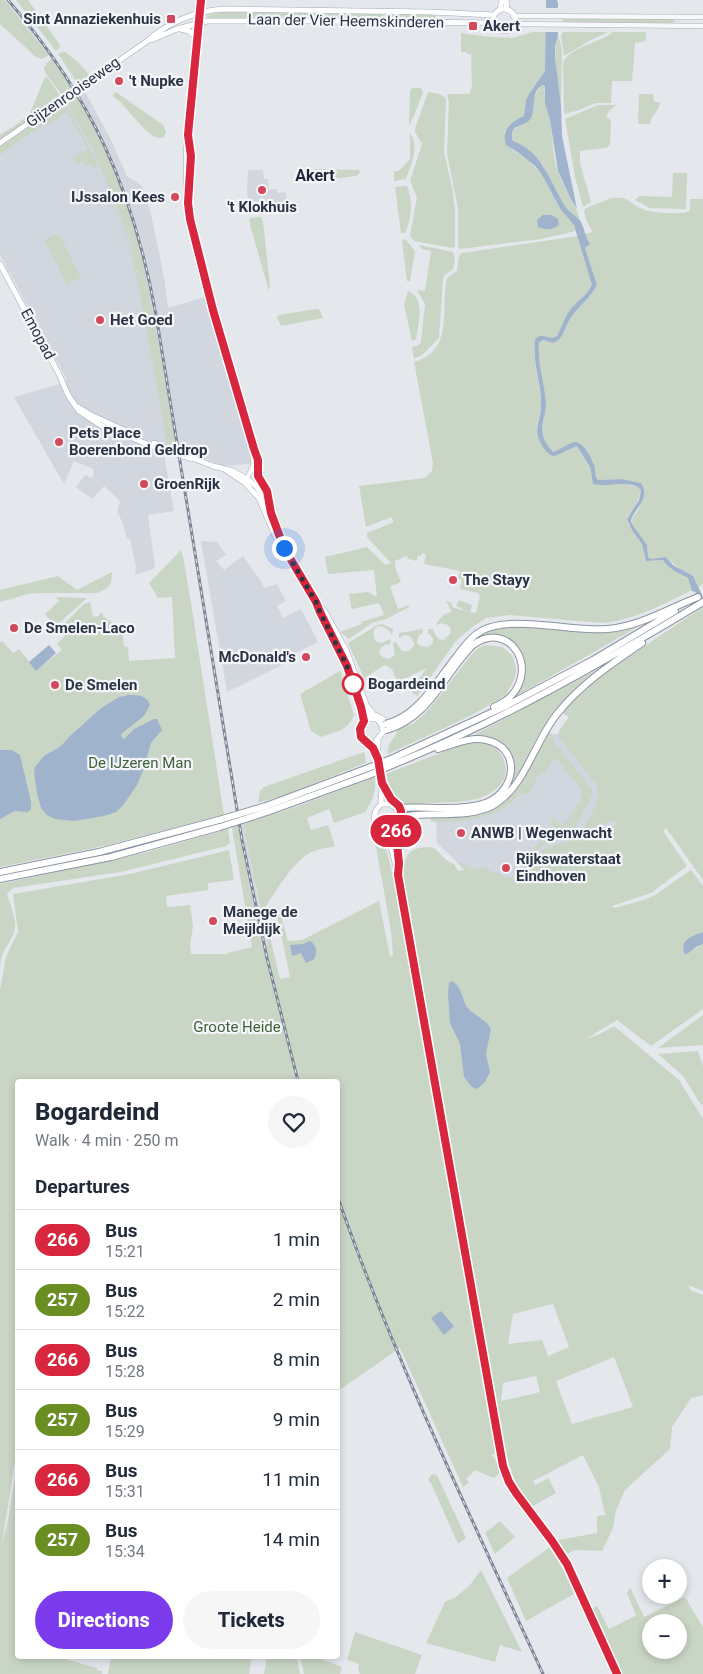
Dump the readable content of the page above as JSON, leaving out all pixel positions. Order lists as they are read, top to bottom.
{
  "streets": {
    "main road": ["Laan der Vier Heemskinderen", "Gijzenrooiseweg", "Emopad"]
  },
  "crossings": [
    ["Laan der Vier Heemskinderen", "Gijzenrooiseweg"]
  ],
  "districts": ["Akert"],
  "parks": ["De IJzeren Man", "Groote Heide"],
  "places": {
    "transit": ["Sint Annaziekenhuis", "Akert"],
    "other": [
      "'t Nupke",
      "'t Klokhuis",
      "IJssalon Kees",
      "Het Goed",
      "Pets Place Boerenbond Geldrop",
      "GroenRijk",
      "The Stayy",
      "De Smelen-Laco",
      "McDonald's",
      "Bogardeind",
      "De Smelen",
      "ANWB | Wegenwacht",
      "Rijkswaterstaat Eindhoven",
      "Manege de Meijldijk"
    ]
  },
  "lines": ["bus line 266"],
  "page": {
    "on_map": "266",
    "heading": [
      ["Bogardeind", "Walk · 4 min · 250 m"],
      "Departures"
    ],
    "list": [
      {
        "mark": "266",
        "name": "Bus",
        "note": "15:21",
        "value": "1 min"
      },
      {
        "mark": "257",
        "name": "Bus",
        "note": "15:22",
        "value": "2 min"
      },
      {
        "mark": "266",
        "name": "Bus",
        "note": "15:28",
        "value": "8 min"
      },
      {
        "mark": "257",
        "name": "Bus",
        "note": "15:29",
        "value": "9 min"
      },
      {
        "mark": "266",
        "name": "Bus",
        "note": "15:31",
        "value": "11 min"
      },
      {
        "mark": "257",
        "name": "Bus",
        "note": "15:34",
        "value": "14 min"
      }
    ],
    "map_buttons": ["+", "−"],
    "buttons": ["Directions", "Tickets"]
  }
}
